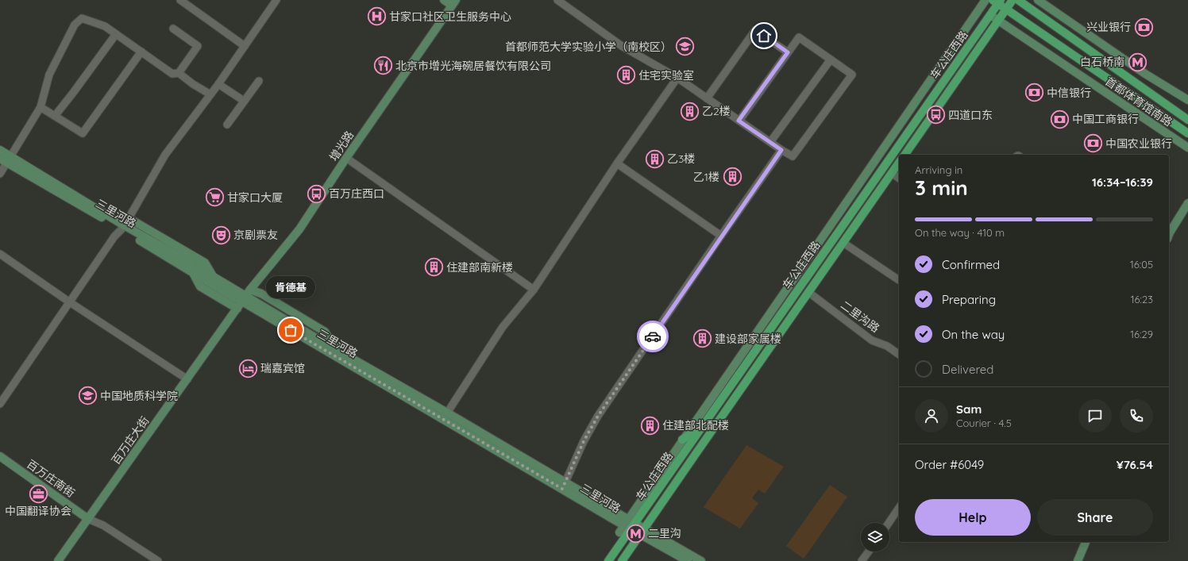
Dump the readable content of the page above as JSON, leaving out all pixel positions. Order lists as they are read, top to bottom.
{
  "streets": {
    "main road": ["车公庄西路", "首都体育馆南路"],
    "street": [
      "增光路",
      "三里河路",
      "二里沟路",
      "百万庄大街",
      "百万庄南街"
    ]
  },
  "crossings": [
    ["车公庄西路", "首都体育馆南路"],
    ["车公庄西路", "三里河路"],
    ["车公庄西路", "二里沟路"],
    ["增光路", "三里河路"],
    ["增光路", "百万庄大街"],
    ["三里河路", "百万庄大街"],
    ["百万庄大街", "百万庄南街"]
  ],
  "places": {
    "hospital": ["甘家口社区卫生服务中心"],
    "bank": [
      "兴业银行",
      "中信银行",
      "中国工商银行",
      "中国农业银行"
    ],
    "school or university": ["首都师范大学实验小学（南校区）", "中国地质科学院"],
    "metro station": ["白石桥南", "二里沟"],
    "restaurant": ["北京市增光海碗居餐饮有限公司"],
    "building": [
      "住宅实验室",
      "乙2楼",
      "乙3楼",
      "乙1楼",
      "住建部南新楼",
      "建设部家属楼",
      "住建部北配楼"
    ],
    "bus stop": ["四道口东", "百万庄西口"],
    "supermarket": ["甘家口大厦"],
    "theatre": ["京剧票友"],
    "other": ["肯德基"],
    "hotel": ["瑞嘉宾馆"],
    "office": ["中国翻译协会"]
  },
  "page": {
    "heading": ["3 min", "Arriving in", "16:34–16:39"],
    "panel": [
      "Sam",
      "Courier · 4.5",
      "Order #6049",
      "¥76.54"
    ],
    "bar": "On the way · 410 m",
    "list": [
      ["Confirmed", "16:05"],
      ["Preparing", "16:23"],
      ["On the way", "16:29"],
      "Delivered"
    ],
    "bubble": "肯德基",
    "buttons": ["Help", "Share"]
  }
}
